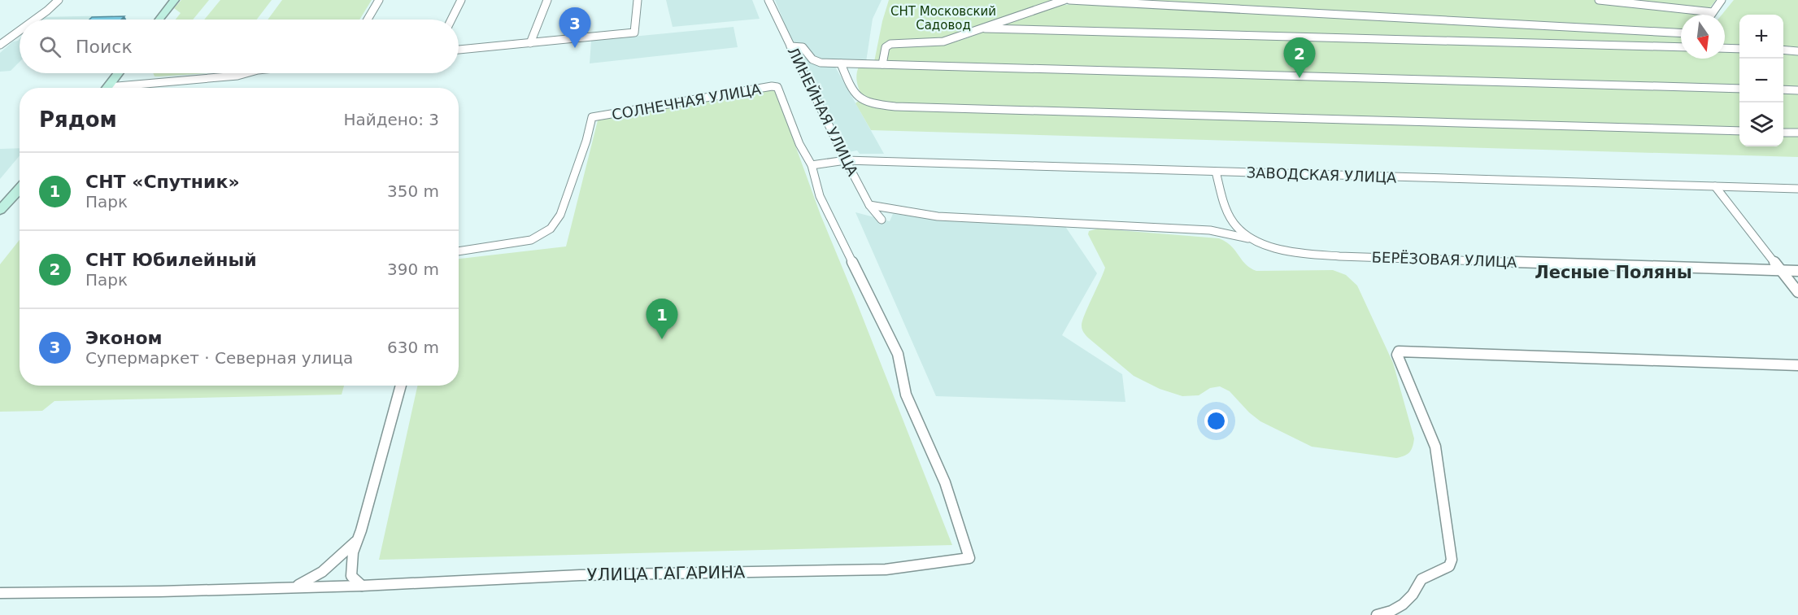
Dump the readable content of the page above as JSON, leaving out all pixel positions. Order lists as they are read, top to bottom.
{
  "streets": {
    "street": [
      "СОЛНЕЧНАЯ УЛИЦА",
      "ЛИНЕЙНАЯ УЛИЦА",
      "ЗАВОДСКАЯ УЛИЦА",
      "БЕРЁЗОВАЯ УЛИЦА",
      "УЛИЦА ГАГАРИНА"
    ]
  },
  "crossings": [
    ["СОЛНЕЧНАЯ УЛИЦА", "ЗАВОДСКАЯ УЛИЦА"],
    ["СОЛНЕЧНАЯ УЛИЦА", "УЛИЦА ГАГАРИНА"],
    ["ЛИНЕЙНАЯ УЛИЦА", "ЗАВОДСКАЯ УЛИЦА"],
    ["ЛИНЕЙНАЯ УЛИЦА", "БЕРЁЗОВАЯ УЛИЦА"],
    ["ЗАВОДСКАЯ УЛИЦА", "УЛИЦА ГАГАРИНА"]
  ],
  "districts": ["Лесные Поляны"],
  "parks": ["СНТ Московский Садовод"],
  "north": "bottom",
  "page": {
    "pins": ["3", "2", "1"],
    "map_buttons": ["+", "−"],
    "search": "Поиск",
    "heading": ["Рядом", "Найдено: 3"],
    "list": [
      {
        "mark": "1",
        "name": "СНТ «Спутник»",
        "note": "Парк",
        "value": "350 m"
      },
      {
        "mark": "2",
        "name": "СНТ Юбилейный",
        "note": "Парк",
        "value": "390 m"
      },
      {
        "mark": "3",
        "name": "Эконом",
        "note": "Супермаркет · Северная улица",
        "value": "630 m"
      }
    ]
  }
}
